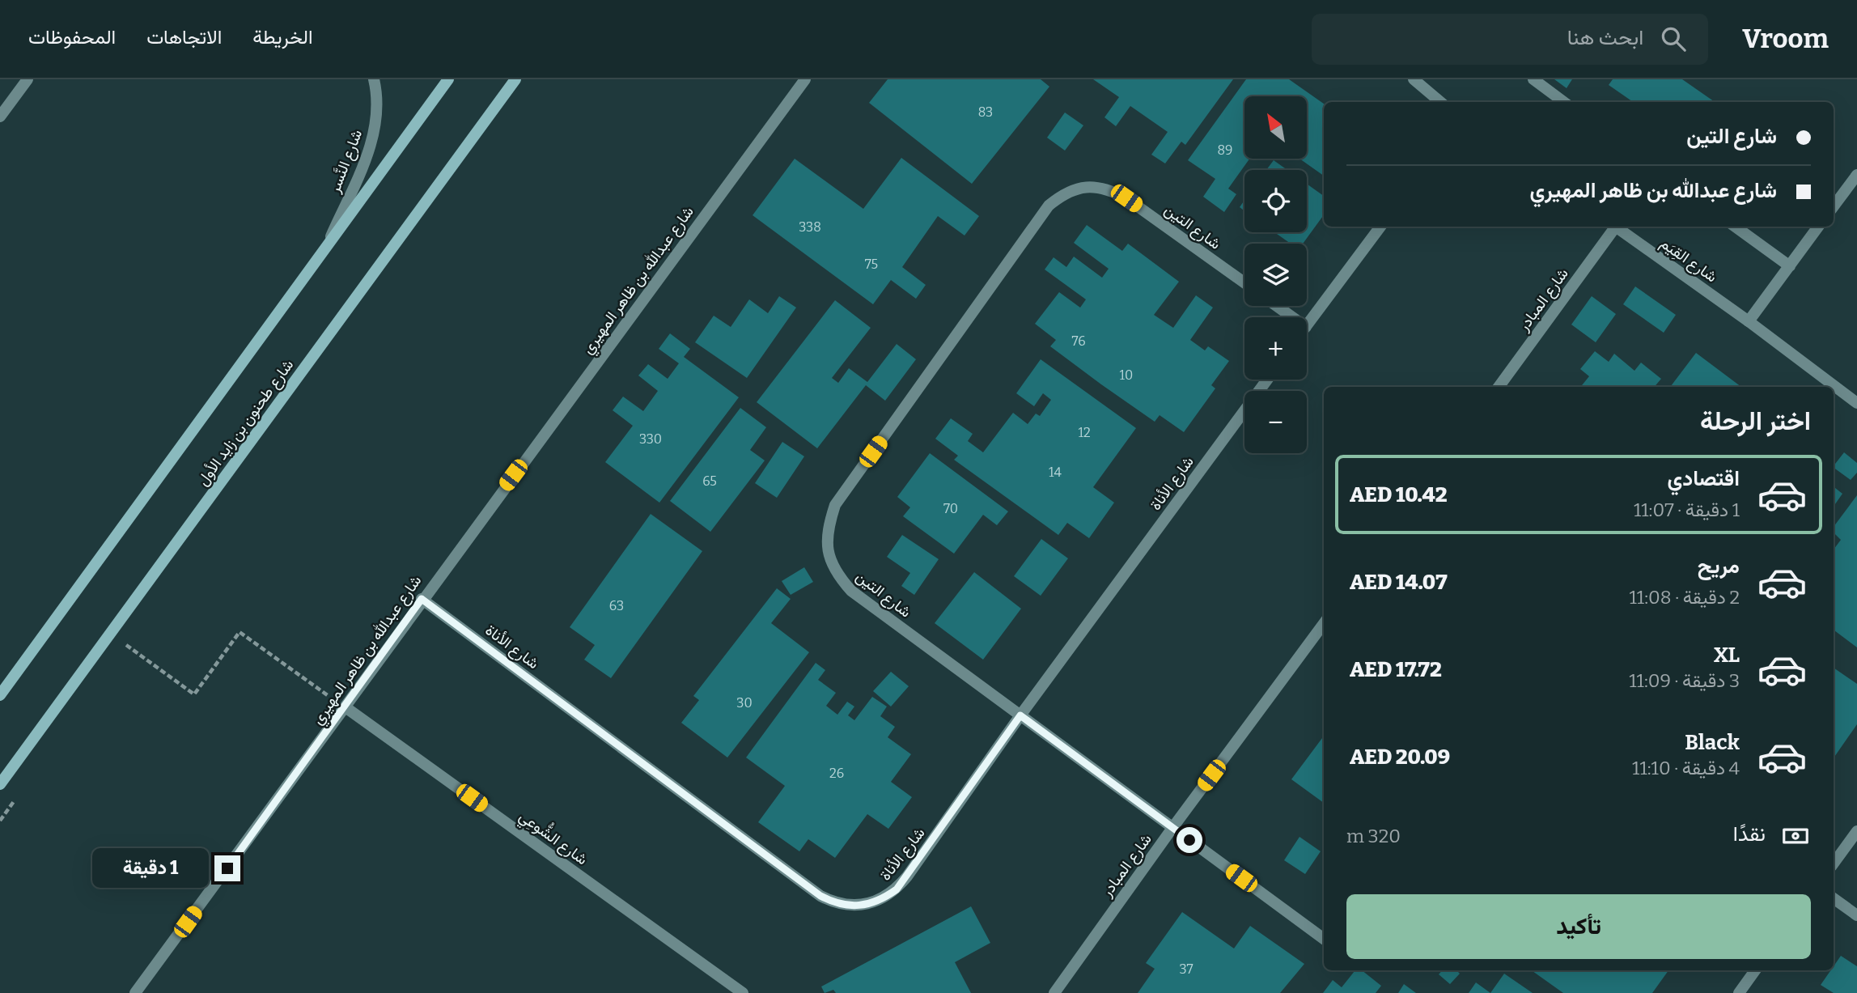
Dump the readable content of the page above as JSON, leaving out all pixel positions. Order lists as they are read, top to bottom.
{
  "streets": {
    "street": [
      "شارع النَّسر",
      "شارع التين",
      "شارع القِيَم",
      "شارع عبدالله بن ظاهر المهيري",
      "شارع المبادر",
      "شارع طحنون بن زايد الأول",
      "شارع الأناة",
      "شارع الشُّوعِي"
    ]
  },
  "crossings": [
    ["شارع التين", "شارع المبادر"],
    ["شارع التين", "شارع الأناة"],
    ["شارع عبدالله بن ظاهر المهيري", "شارع الأناة"],
    ["شارع عبدالله بن ظاهر المهيري", "شارع الشُّوعِي"]
  ],
  "house_numbers": [
    "83",
    "89",
    "338",
    "75",
    "76",
    "10",
    "12",
    "330",
    "14",
    "65",
    "70",
    "63",
    "30",
    "26",
    "37"
  ],
  "north": "top left",
  "page": {
    "header": "Vroom",
    "search": "ابحث هنا",
    "nav": ["الخريطة", "الاتجاهات", "المحفوظات"],
    "map_buttons": ["+", "−"],
    "banner": ["شارع التين", "شارع عبدالله بن ظاهر المهيري"],
    "heading": "اختر الرحلة",
    "list": [
      {
        "name": "اقتصادي",
        "note": "1 دقيقة · 11:07",
        "value": "AED 10.42"
      },
      {
        "name": "مريح",
        "note": "2 دقيقة · 11:08",
        "value": "AED 14.07"
      },
      {
        "name": "XL",
        "note": "3 دقيقة · 11:09",
        "value": "AED 17.72"
      },
      {
        "name": "Black",
        "note": "4 دقيقة · 11:10",
        "value": "AED 20.09"
      }
    ],
    "pay": ["نقدًا", "320 m"],
    "bubble": "1 دقيقة",
    "buttons": "تأكيد"
  }
}
